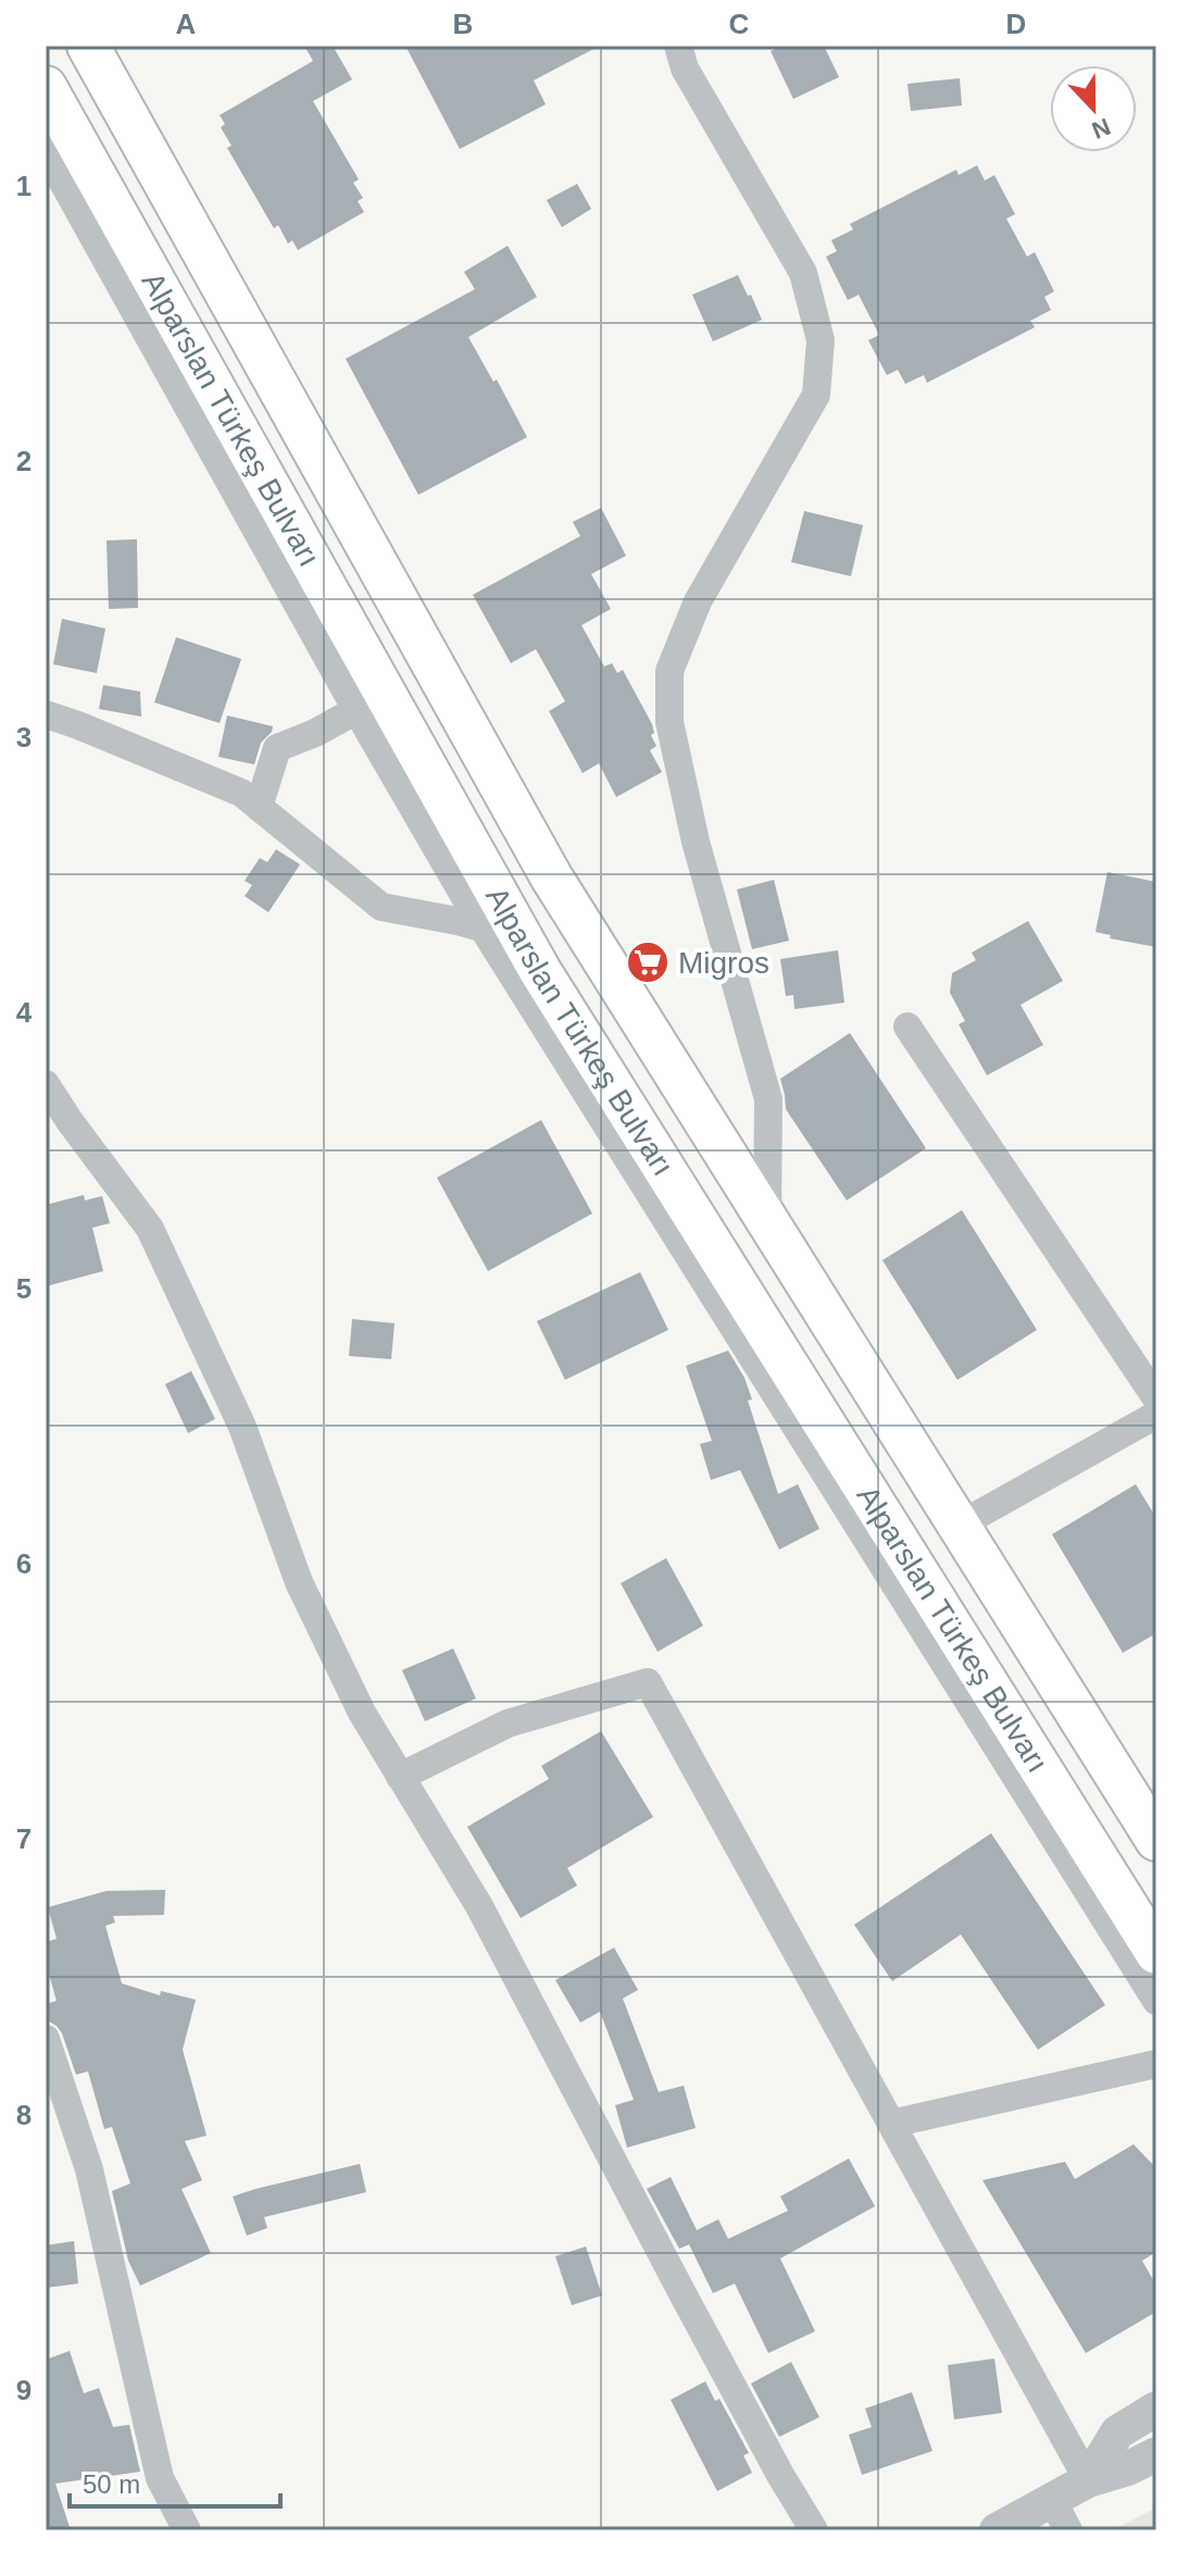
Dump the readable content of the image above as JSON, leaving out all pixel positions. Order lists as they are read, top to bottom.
{
  "streets": {
    "main road": ["Alparslan Türkeş Bulvarı"]
  },
  "places": {
    "supermarket": ["Migros"]
  },
  "scale_bar": "50 m",
  "north": "bottom",
  "grid": {
    "columns": [
      "A",
      "B",
      "C",
      "D"
    ],
    "rows": [
      "1",
      "2",
      "3",
      "4",
      "5",
      "6",
      "7",
      "8",
      "9"
    ]
  }
}
